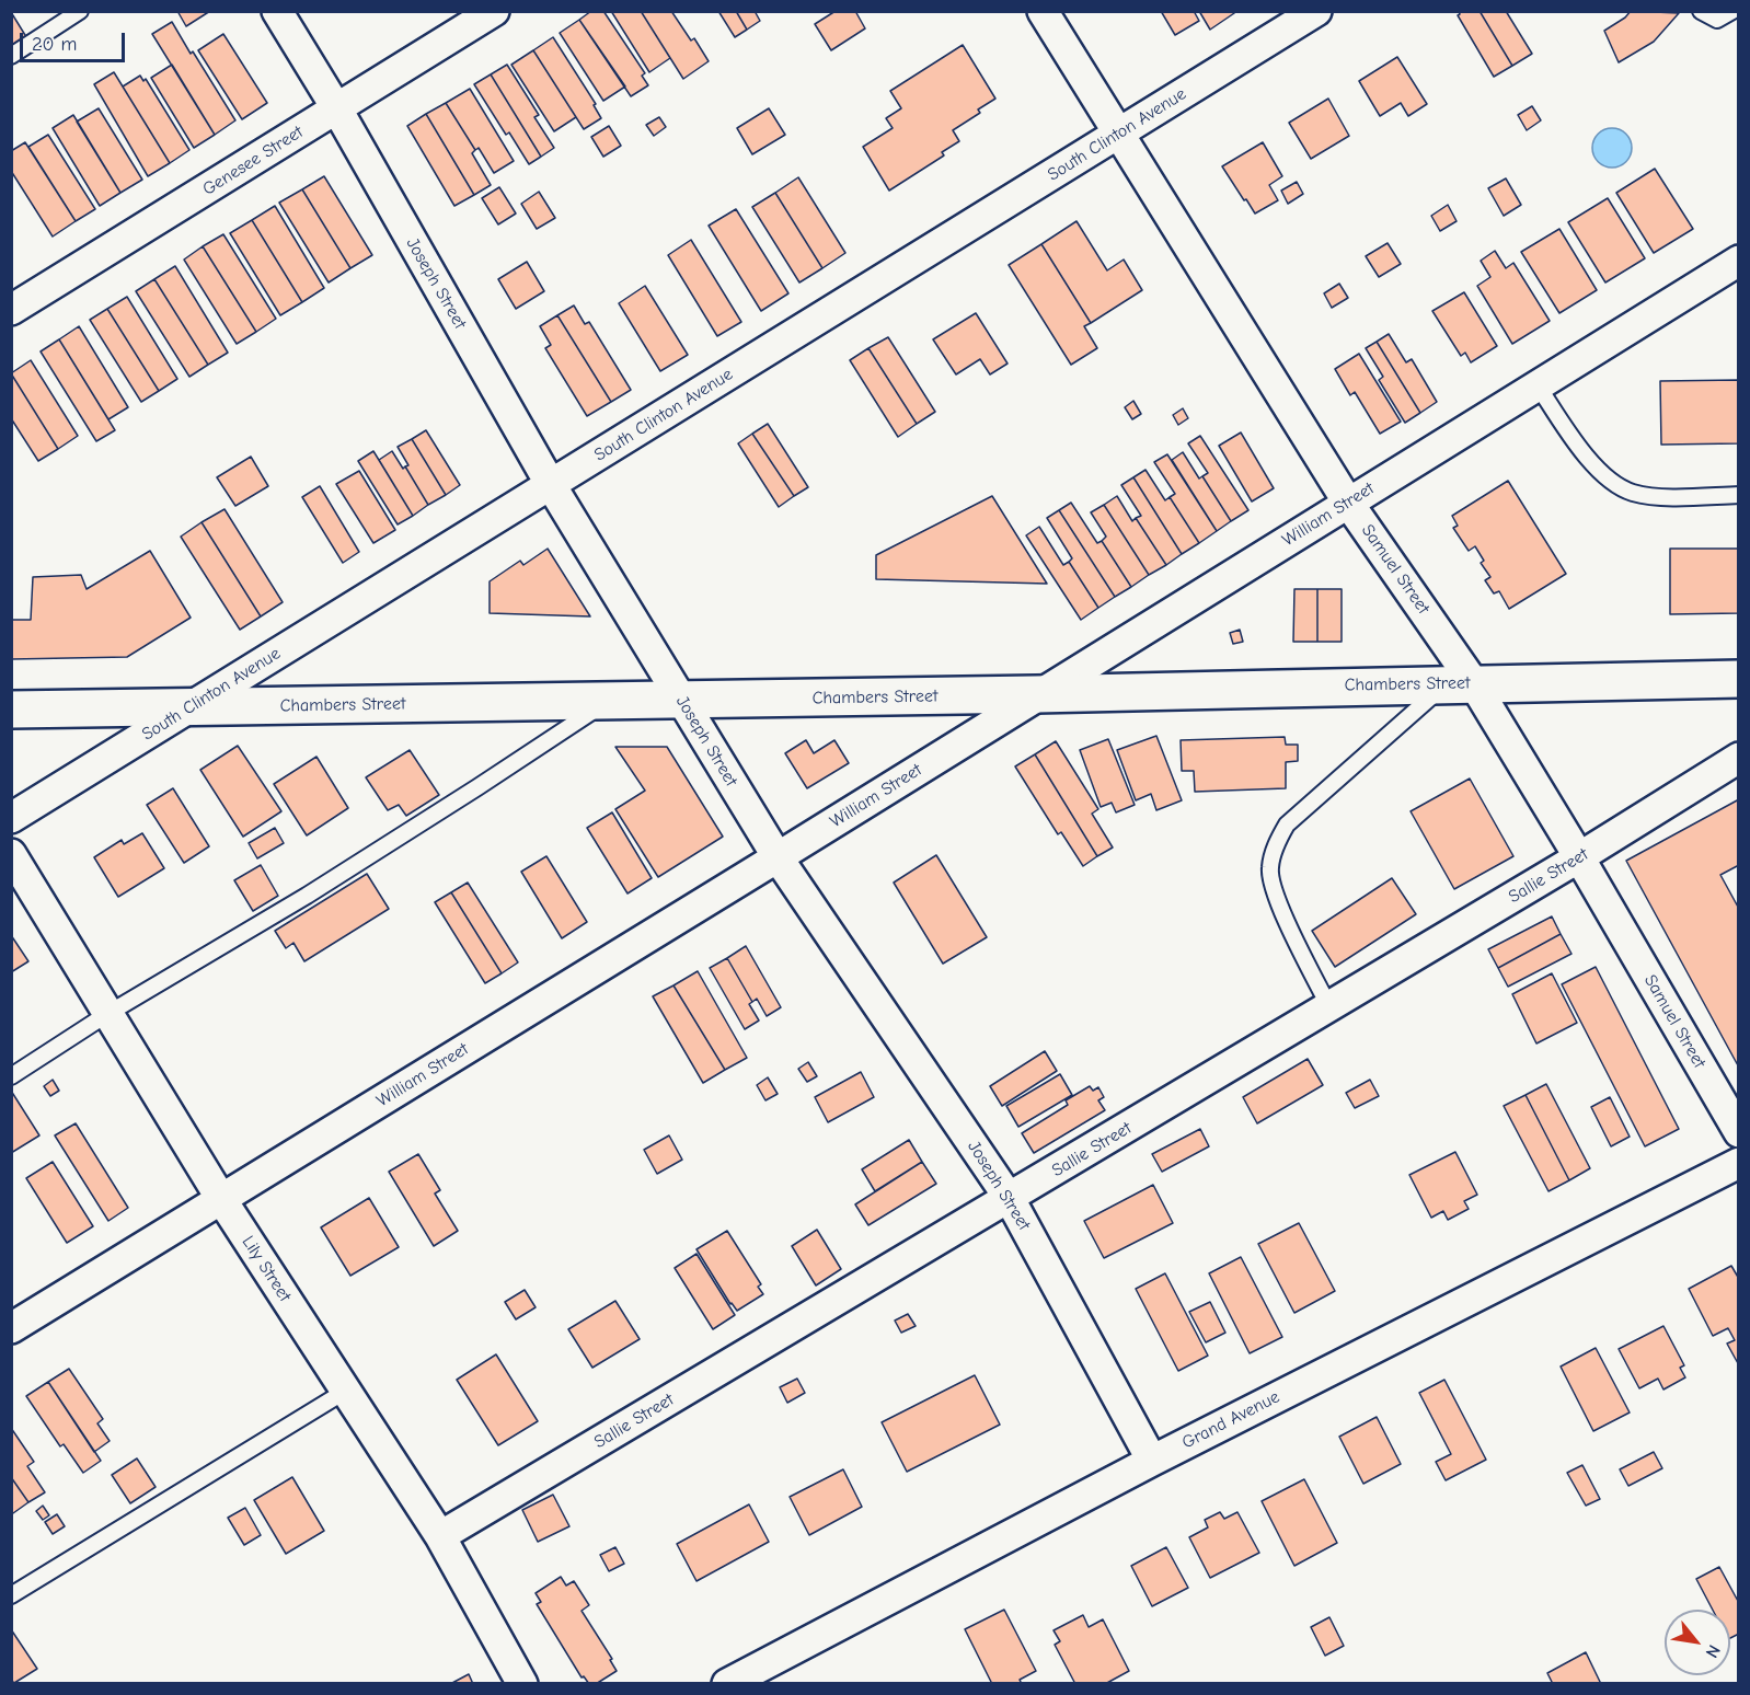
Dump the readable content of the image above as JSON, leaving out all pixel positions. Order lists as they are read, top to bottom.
{
  "streets": {
    "street": [
      "South Clinton Avenue",
      "Genesee Street",
      "Joseph Street",
      "William Street",
      "Samuel Street",
      "Chambers Street",
      "Sallie Street",
      "Lily Street",
      "Grand Avenue"
    ]
  },
  "crossings": [
    ["South Clinton Avenue", "Joseph Street"],
    ["South Clinton Avenue", "Samuel Street"],
    ["South Clinton Avenue", "Chambers Street"],
    ["Genesee Street", "Joseph Street"],
    ["Joseph Street", "William Street"],
    ["Joseph Street", "Chambers Street"],
    ["Joseph Street", "Sallie Street"],
    ["Joseph Street", "Grand Avenue"],
    ["William Street", "Samuel Street"],
    ["William Street", "Chambers Street"],
    ["William Street", "Lily Street"],
    ["Samuel Street", "Chambers Street"],
    ["Samuel Street", "Sallie Street"],
    ["Sallie Street", "Lily Street"]
  ],
  "scale_bar": "20 m",
  "north": "bottom right"
}
